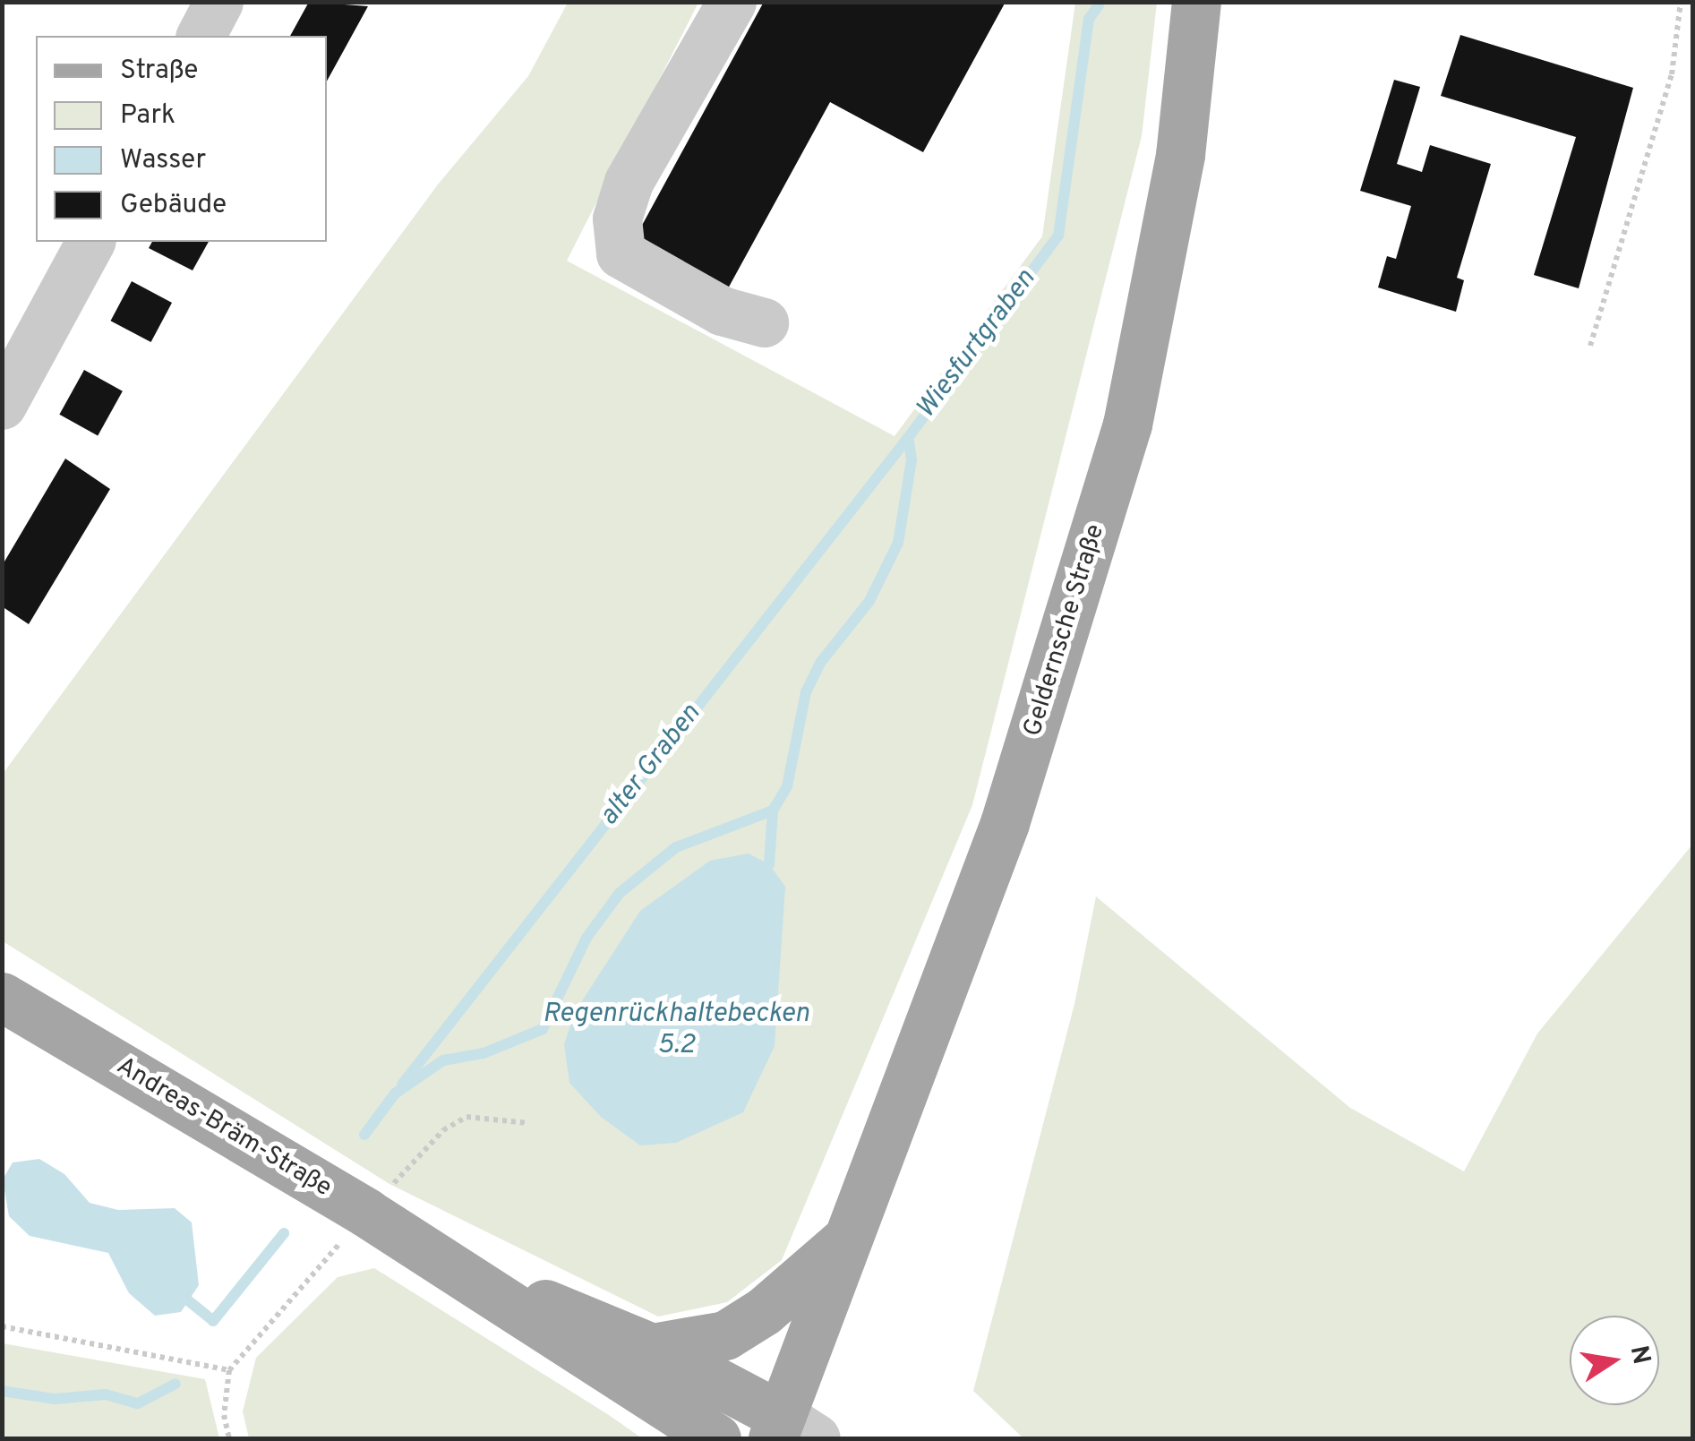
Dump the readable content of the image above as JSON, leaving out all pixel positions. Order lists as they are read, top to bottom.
{
  "streets": {
    "main road": ["Geldernsche Straße", "Andreas-Bräm-Straße"]
  },
  "crossings": [
    ["Geldernsche Straße", "Andreas-Bräm-Straße"]
  ],
  "water": ["Wiesfurtgraben", "alter Graben", "Regenrückhaltebecken 5.2"],
  "legend": [
    "Straße",
    "Park",
    "Wasser",
    "Gebäude"
  ],
  "north": "right"
}
